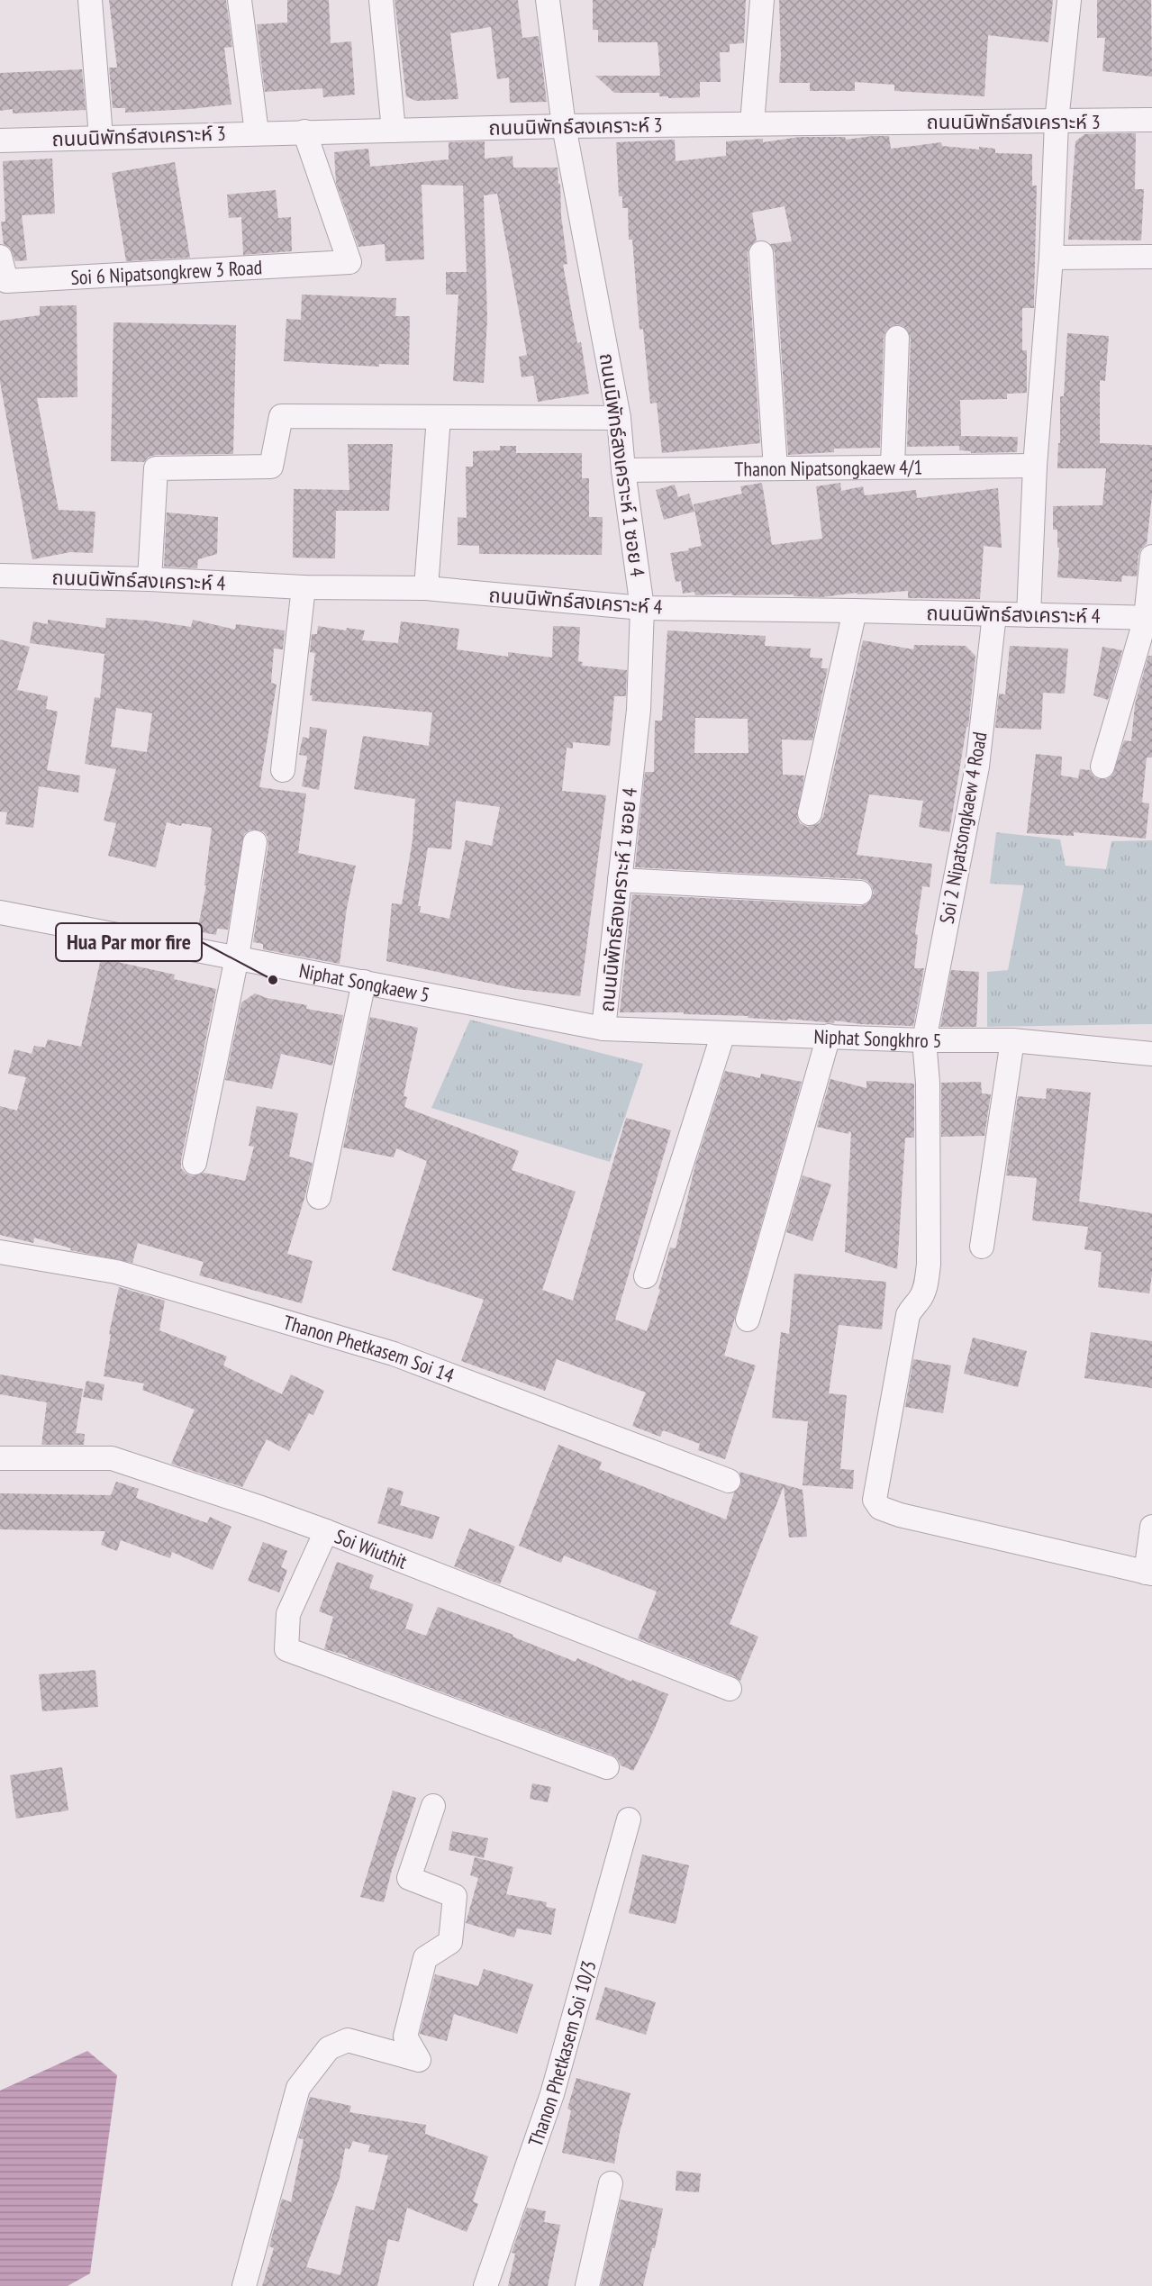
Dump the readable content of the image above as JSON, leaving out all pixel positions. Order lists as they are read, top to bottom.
{
  "streets": {
    "street": [
      "ถนนนิพัทธ์สงเคราะห์ 3",
      "Soi 6 Nipatsongkrew 3 Road",
      "ถนนนิพัทธ์สงเคราะห์ 1 ซอย 4",
      "Thanon Nipatsongkaew 4/1",
      "ถนนนิพัทธ์สงเคราะห์ 4",
      "Soi 2 Nipatsongkaew 4 Road",
      "Niphat Songkaew 5",
      "Niphat Songkhro 5",
      "Thanon Phetkasem Soi 14",
      "Soi Wiuthit",
      "Thanon Phetkasem Soi 10/3"
    ]
  },
  "crossings": [
    ["ถนนนิพัทธ์สงเคราะห์ 3", "Soi 6 Nipatsongkrew 3 Road"],
    ["ถนนนิพัทธ์สงเคราะห์ 3", "ถนนนิพัทธ์สงเคราะห์ 1 ซอย 4"],
    ["ถนนนิพัทธ์สงเคราะห์ 1 ซอย 4", "Thanon Nipatsongkaew 4/1"],
    ["ถนนนิพัทธ์สงเคราะห์ 1 ซอย 4", "ถนนนิพัทธ์สงเคราะห์ 4"],
    ["ถนนนิพัทธ์สงเคราะห์ 1 ซอย 4", "Niphat Songkaew 5"],
    ["ถนนนิพัทธ์สงเคราะห์ 1 ซอย 4", "Niphat Songkhro 5"],
    ["ถนนนิพัทธ์สงเคราะห์ 4", "Soi 2 Nipatsongkaew 4 Road"],
    ["Soi 2 Nipatsongkaew 4 Road", "Niphat Songkhro 5"],
    ["Niphat Songkaew 5", "Niphat Songkhro 5"]
  ],
  "places": ["Hua Par mor fire"]
}
